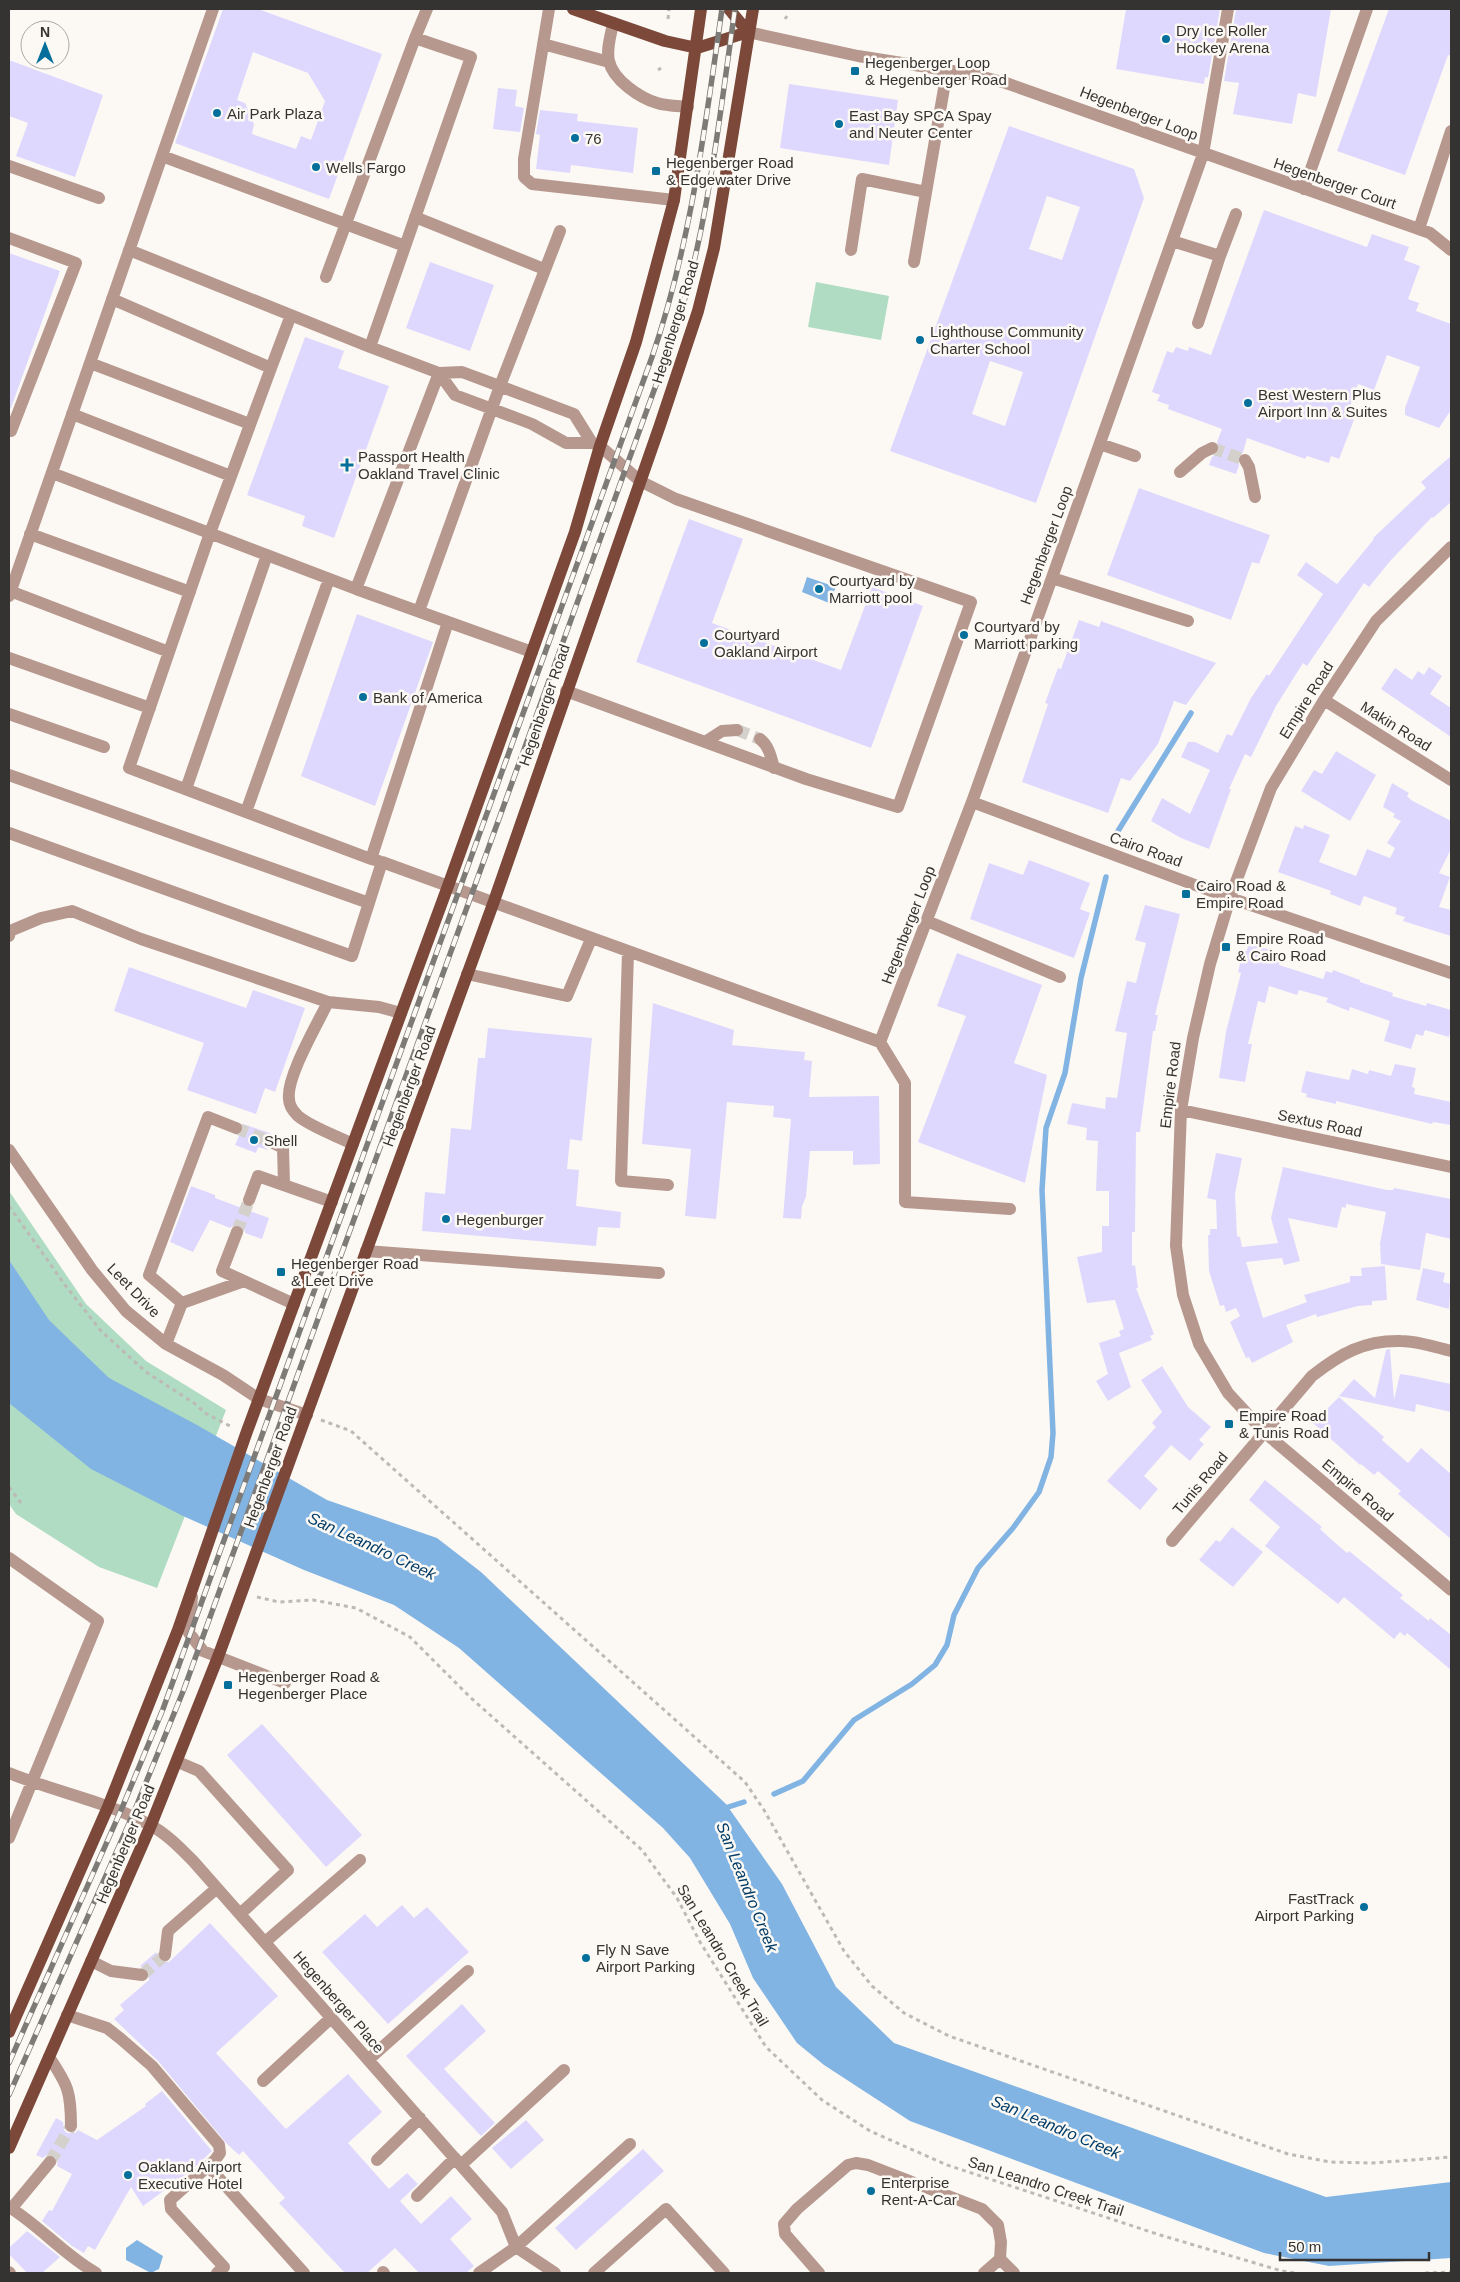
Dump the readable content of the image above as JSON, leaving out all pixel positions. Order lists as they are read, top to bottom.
{
  "streets": {
    "main road": ["Hegenberger Road"],
    "street": [
      "Hegenberger Loop",
      "Hegenberger Court",
      "Empire Road",
      "Makin Road",
      "Cairo Road",
      "Sextus Road",
      "Leet Drive",
      "Tunis Road",
      "Hegenberger Place"
    ],
    "path": ["San Leandro Creek Trail"]
  },
  "crossings": [
    ["Hegenberger Loop", "Hegenberger Court"],
    ["Hegenberger Loop", "Hegenberger Road"],
    ["Hegenberger Loop", "Cairo Road"],
    ["Hegenberger Road", "Leet Drive"],
    ["Hegenberger Road", "San Leandro Creek Trail"],
    ["Hegenberger Road", "Hegenberger Place"],
    ["Empire Road", "Makin Road"],
    ["Empire Road", "Cairo Road"],
    ["Empire Road", "Sextus Road"],
    ["Empire Road", "Tunis Road"]
  ],
  "water": ["San Leandro Creek"],
  "places": {
    "other": [
      "Dry Ice Roller Hockey Arena",
      "Air Park Plaza",
      "East Bay SPCA Spay and Neuter Center",
      "76",
      "Wells Fargo",
      "Lighthouse Community Charter School",
      "Best Western Plus Airport Inn & Suites",
      "Courtyard by Marriott pool",
      "Courtyard by Marriott parking",
      "Courtyard Oakland Airport",
      "Bank of America",
      "Shell",
      "Hegenburger",
      "FastTrack Airport Parking",
      "Fly N Save Airport Parking",
      "Oakland Airport Executive Hotel",
      "Enterprise Rent-A-Car"
    ],
    "transit": [
      "Hegenberger Loop & Hegenberger Road",
      "Hegenberger Road & Edgewater Drive",
      "Cairo Road & Empire Road",
      "Empire Road & Cairo Road",
      "Hegenberger Road & Leet Drive",
      "Empire Road & Tunis Road",
      "Hegenberger Road & Hegenberger Place"
    ],
    "health": ["Passport Health Oakland Travel Clinic"]
  },
  "scale_bar": "50 m",
  "north": "top"
}
